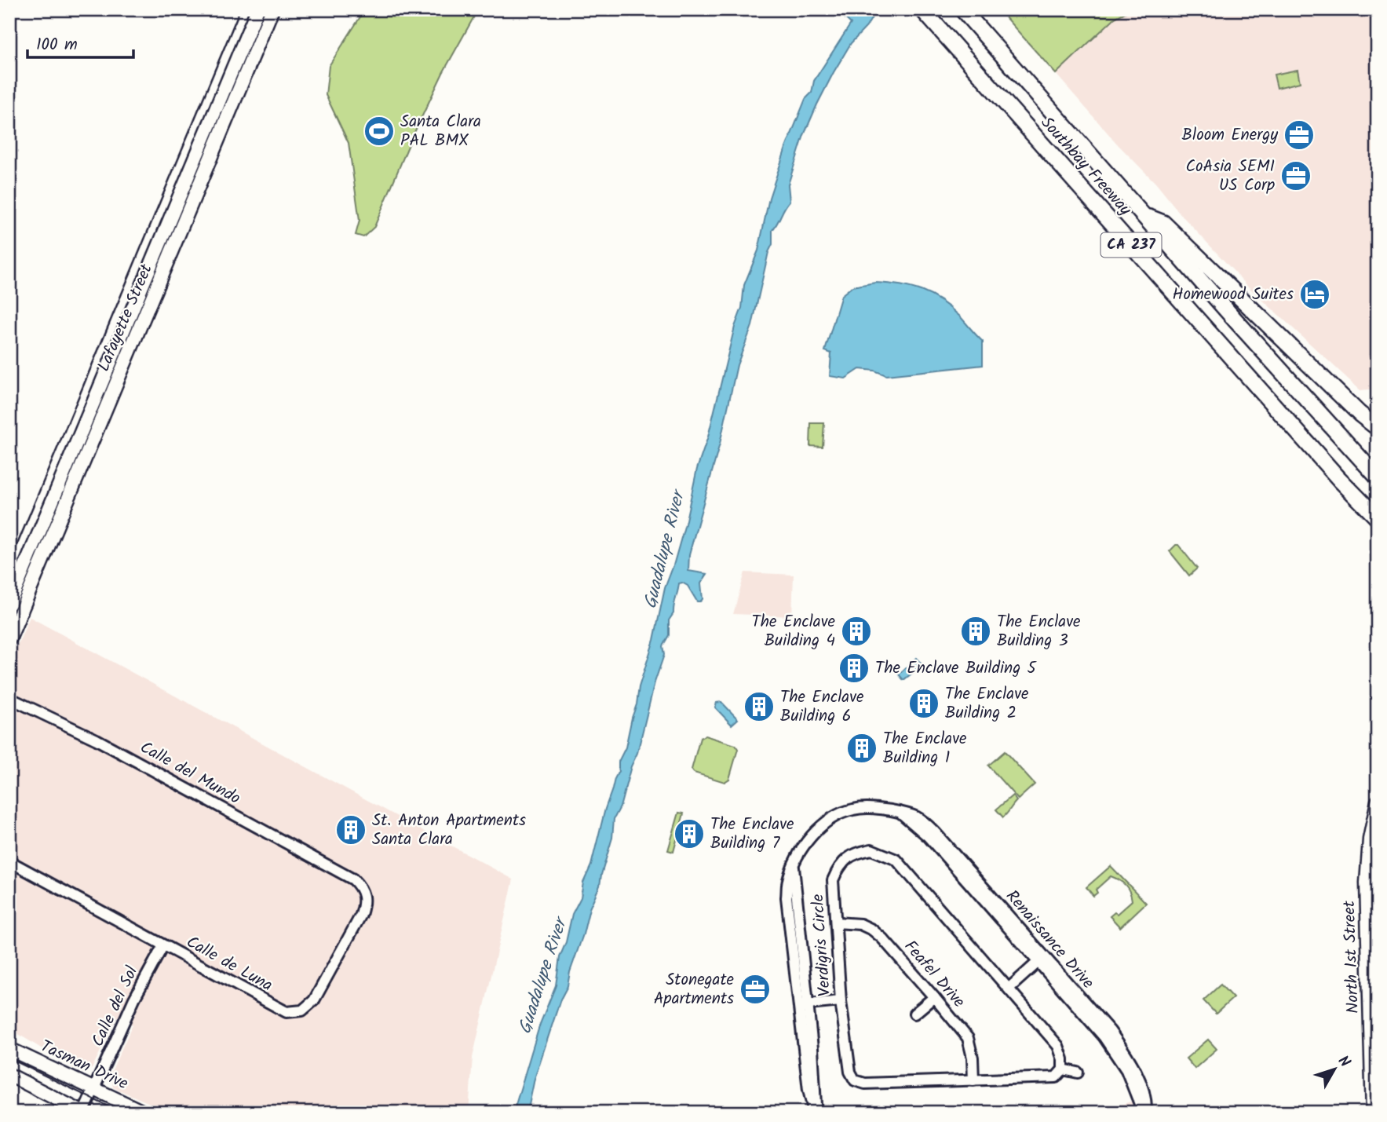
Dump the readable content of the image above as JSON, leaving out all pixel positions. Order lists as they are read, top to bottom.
{
  "streets": {
    "highway": ["Southbay Freeway", "CA 237"],
    "main road": ["Lafayette Street", "North 1st Street", "Tasman Drive"],
    "street": [
      "Calle del Mundo",
      "Renaissance Drive",
      "Verdigris Circle",
      "Calle de Luna",
      "Feafel Drive",
      "Calle del Sol"
    ]
  },
  "crossings": [
    ["Calle del Mundo", "Calle de Luna"],
    ["Verdigris Circle", "Feafel Drive"],
    ["Calle de Luna", "Calle del Sol"],
    ["Calle del Sol", "Tasman Drive"]
  ],
  "water": ["Guadalupe River"],
  "places": {
    "sports": ["Santa Clara PAL BMX"],
    "office": ["Bloom Energy", "CoAsia SEMI US Corp", "Stonegate Apartments"],
    "hotel": ["Homewood Suites"],
    "building": [
      "The Enclave Building 4",
      "The Enclave Building 3",
      "The Enclave Building 5",
      "The Enclave Building 2",
      "The Enclave Building 6",
      "The Enclave Building 1",
      "St. Anton Apartments Santa Clara",
      "The Enclave Building 7"
    ]
  },
  "scale_bar": "100 m",
  "north": "top right"
}
